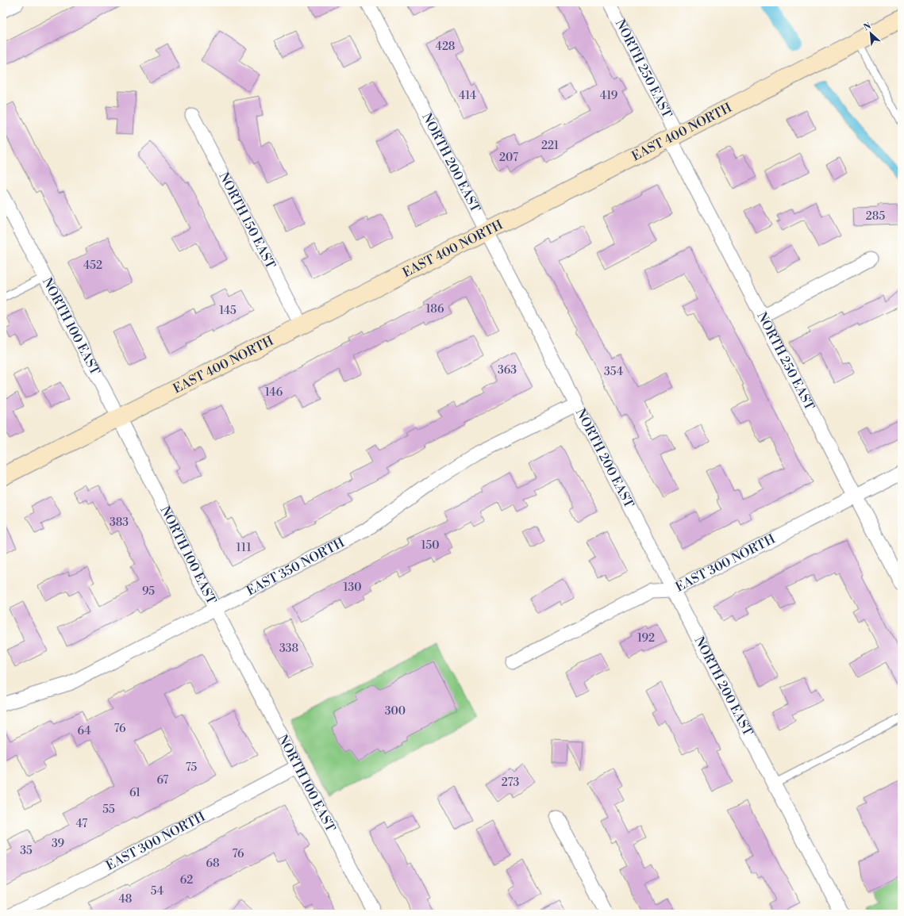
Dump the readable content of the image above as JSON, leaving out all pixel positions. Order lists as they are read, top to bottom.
{
  "streets": {
    "main road": ["EAST 400 NORTH"],
    "street": [
      "NORTH 250 EAST",
      "NORTH 200 EAST",
      "NORTH 150 EAST",
      "NORTH 100 EAST",
      "EAST 300 NORTH",
      "EAST 350 NORTH"
    ]
  },
  "crossings": [
    ["NORTH 250 EAST", "EAST 400 NORTH"],
    ["NORTH 250 EAST", "EAST 300 NORTH"],
    ["EAST 400 NORTH", "NORTH 200 EAST"],
    ["EAST 400 NORTH", "NORTH 150 EAST"],
    ["EAST 400 NORTH", "NORTH 100 EAST"],
    ["NORTH 200 EAST", "EAST 300 NORTH"],
    ["NORTH 200 EAST", "EAST 350 NORTH"],
    ["NORTH 100 EAST", "EAST 300 NORTH"],
    ["NORTH 100 EAST", "EAST 350 NORTH"]
  ],
  "house_numbers": [
    "428",
    "414",
    "419",
    "221",
    "207",
    "285",
    "452",
    "186",
    "145",
    "363",
    "354",
    "146",
    "383",
    "150",
    "111",
    "130",
    "95",
    "192",
    "338",
    "300",
    "76",
    "64",
    "75",
    "67",
    "273",
    "61",
    "55",
    "47",
    "39",
    "35",
    "76",
    "68",
    "62",
    "54",
    "48"
  ],
  "north": "top left"
}
